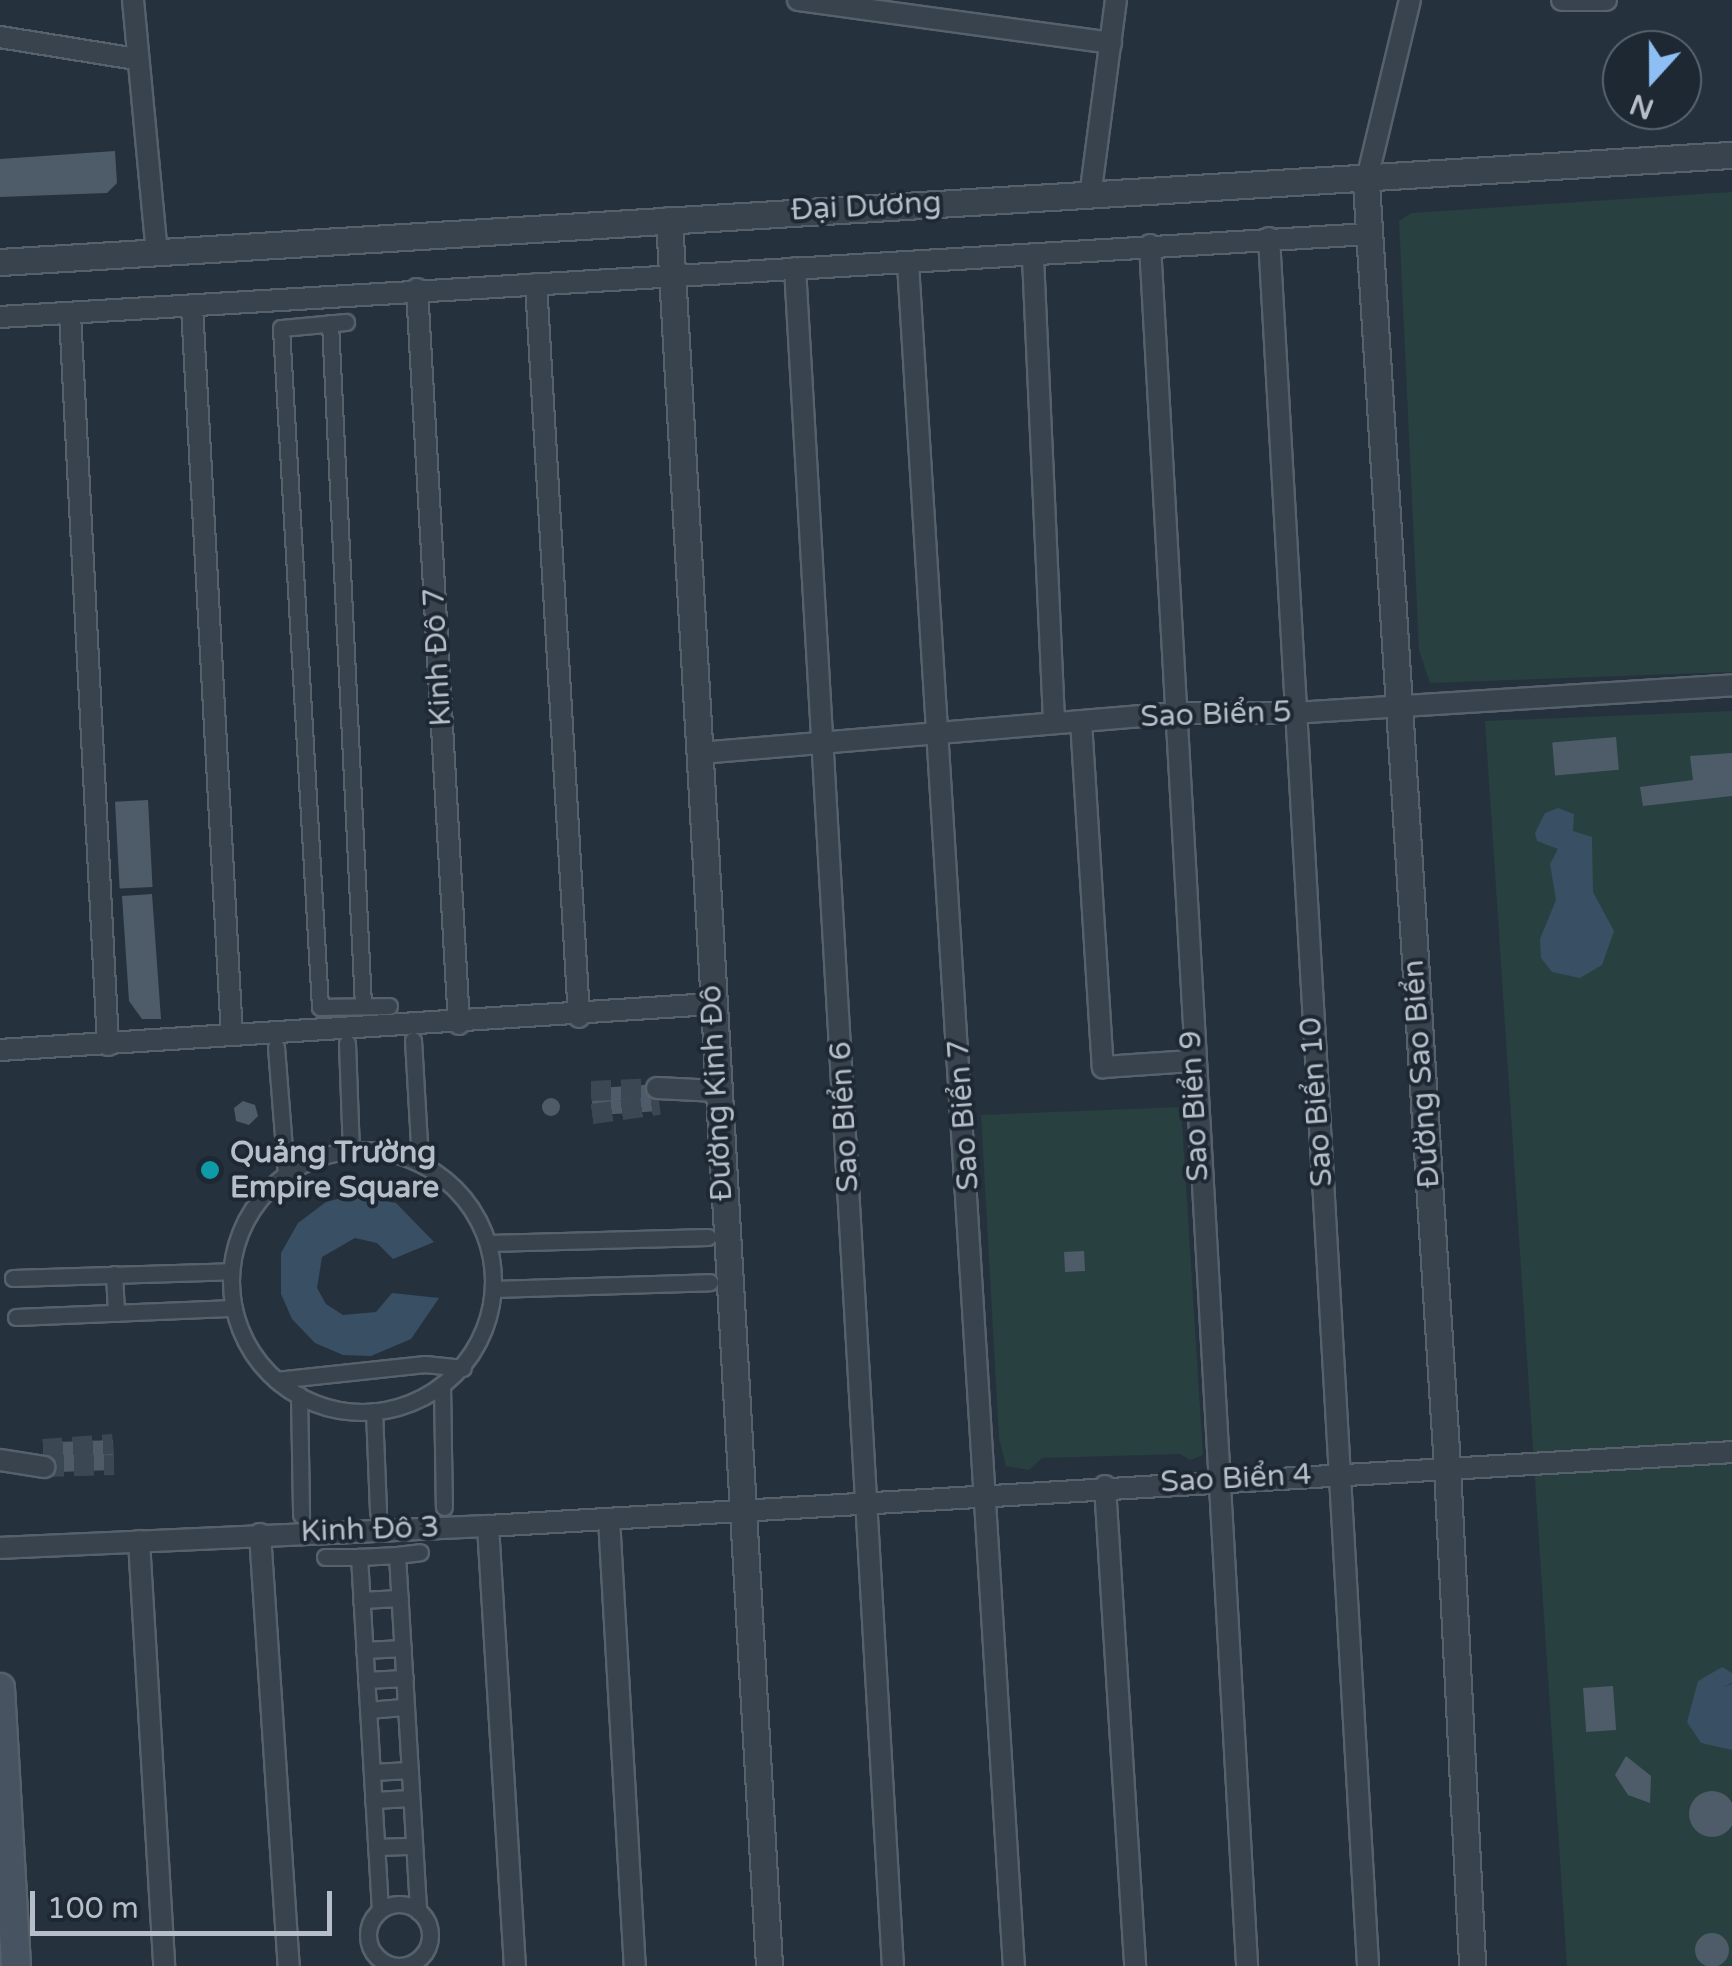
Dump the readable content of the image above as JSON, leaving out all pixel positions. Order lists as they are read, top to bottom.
{
  "streets": {
    "street": [
      "Đại Dương",
      "Kinh Đô 7",
      "Sao Biển 5",
      "Đường Sao Biển",
      "Đường Kinh Đô",
      "Sao Biển 10",
      "Sao Biển 9",
      "Sao Biển 7",
      "Sao Biển 6",
      "Sao Biển 4",
      "Kinh Đô 3"
    ]
  },
  "crossings": [
    ["Đại Dương", "Đường Sao Biển"],
    ["Đại Dương", "Đường Kinh Đô"],
    ["Sao Biển 5", "Đường Sao Biển"],
    ["Sao Biển 5", "Đường Kinh Đô"],
    ["Sao Biển 5", "Sao Biển 10"],
    ["Sao Biển 5", "Sao Biển 9"],
    ["Sao Biển 5", "Sao Biển 7"],
    ["Sao Biển 5", "Sao Biển 6"],
    ["Đường Sao Biển", "Sao Biển 4"],
    ["Đường Kinh Đô", "Sao Biển 4"],
    ["Đường Kinh Đô", "Kinh Đô 3"],
    ["Sao Biển 10", "Sao Biển 4"],
    ["Sao Biển 9", "Sao Biển 4"],
    ["Sao Biển 7", "Sao Biển 4"],
    ["Sao Biển 6", "Sao Biển 4"],
    ["Sao Biển 4", "Kinh Đô 3"]
  ],
  "places": ["Quảng Trường Empire Square"],
  "scale_bar": "100 m",
  "north": "bottom"
}
